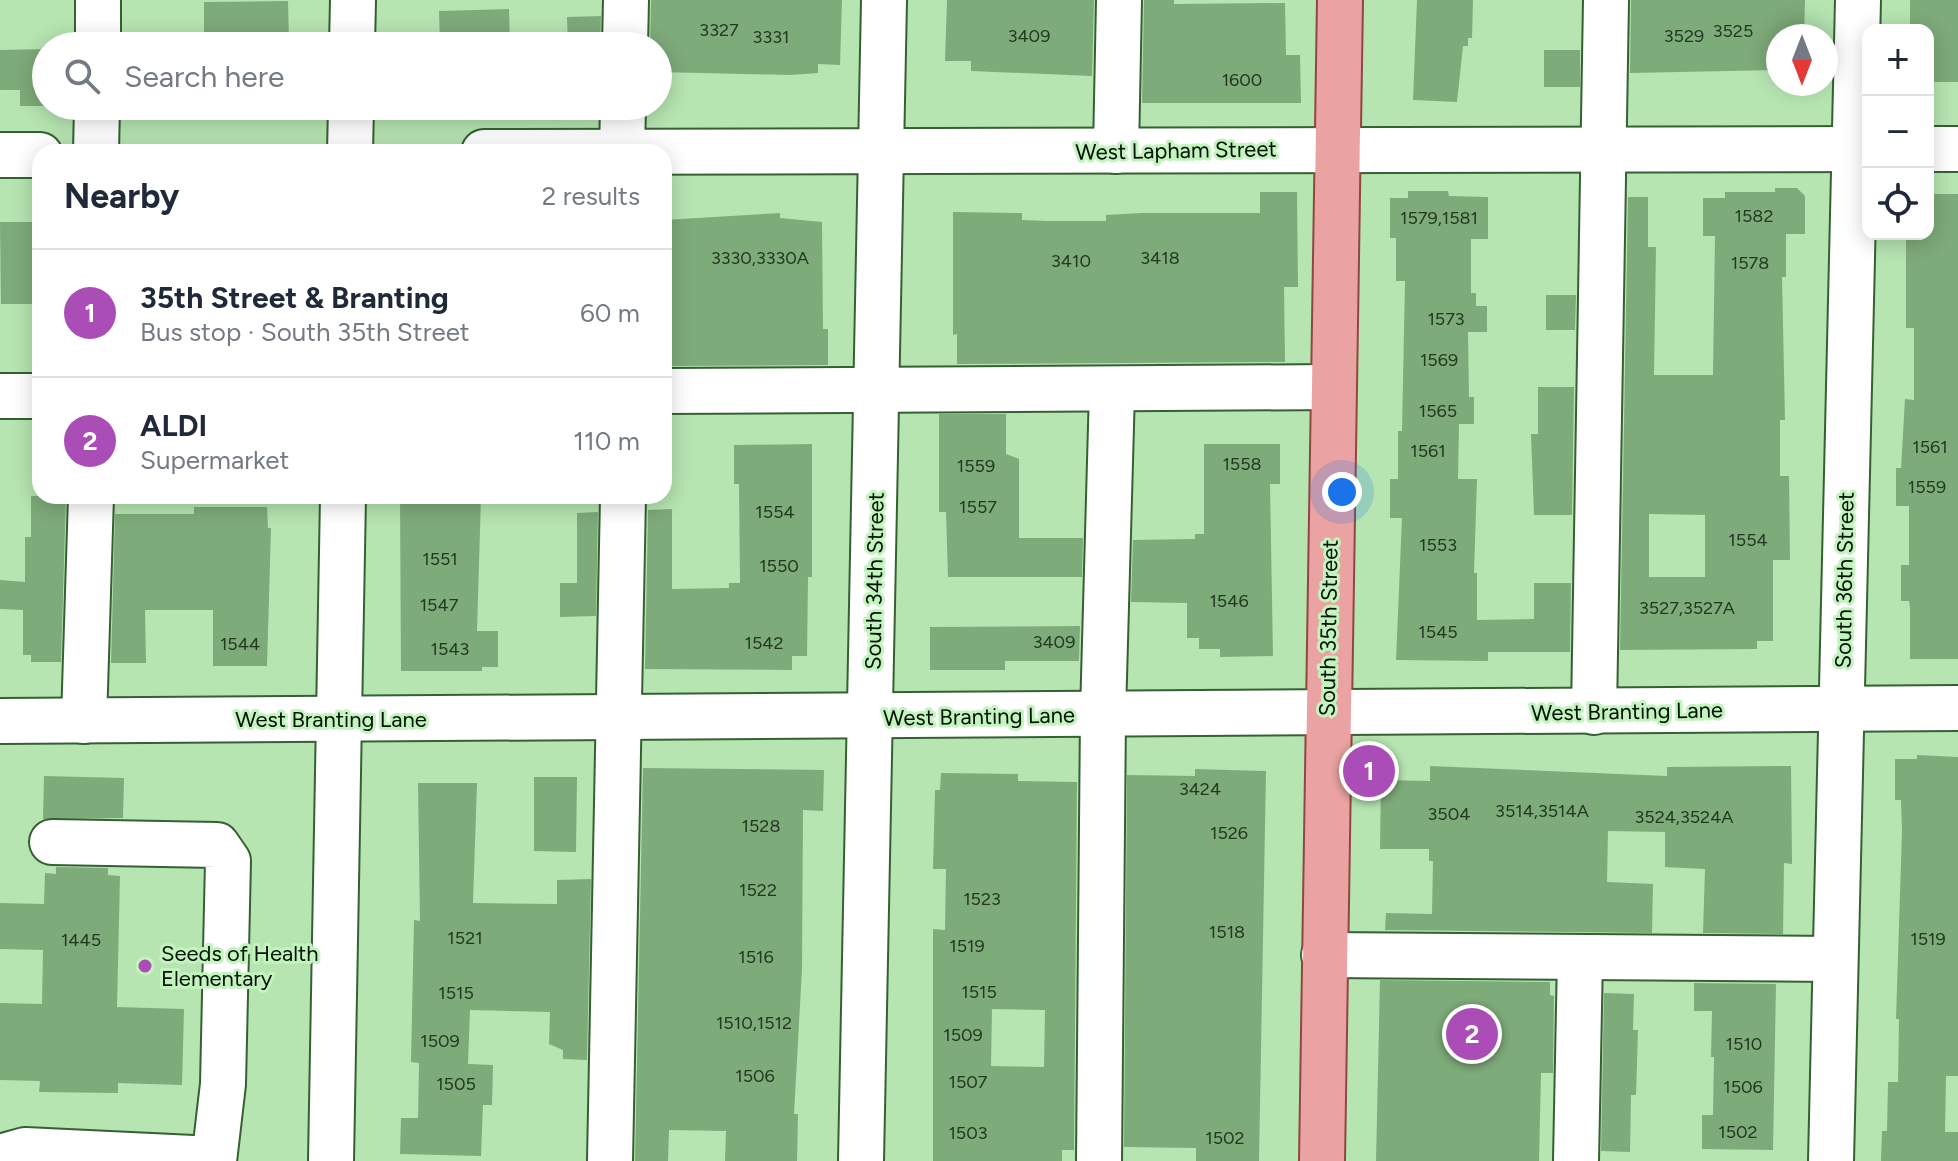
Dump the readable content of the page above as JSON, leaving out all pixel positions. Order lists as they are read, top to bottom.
{
  "streets": {
    "main road": ["South 35th Street"],
    "street": [
      "West Lapham Street",
      "South 36th Street",
      "South 34th Street",
      "West Branting Lane"
    ]
  },
  "crossings": [
    ["West Lapham Street", "South 36th Street"],
    ["West Lapham Street", "South 34th Street"],
    ["West Lapham Street", "South 35th Street"],
    ["South 36th Street", "West Branting Lane"],
    ["South 34th Street", "West Branting Lane"],
    ["South 35th Street", "West Branting Lane"]
  ],
  "places": ["Seeds of Health Elementary"],
  "house_numbers": [
    "3327",
    "3525",
    "3409",
    "3529",
    "3331",
    "1600",
    "1582",
    "1579,1581",
    "3330,3330A",
    "3418",
    "3410",
    "1578",
    "1573",
    "1569",
    "1565",
    "1561",
    "1561",
    "1558",
    "1559",
    "1559",
    "1557",
    "1554",
    "1554",
    "1553",
    "1551",
    "1550",
    "1546",
    "1547",
    "3527,3527A",
    "1545",
    "3409",
    "1542",
    "1544",
    "1543",
    "3424",
    "3514,3514A",
    "3504",
    "3524,3524A",
    "1528",
    "1526",
    "1522",
    "1523",
    "1518",
    "1521",
    "1519",
    "1445",
    "1519",
    "1516",
    "1515",
    "1515",
    "1510,1512",
    "1509",
    "1509",
    "1510",
    "1506",
    "1507",
    "1505",
    "1506",
    "1502",
    "1503",
    "1502"
  ],
  "north": "bottom",
  "page": {
    "map_buttons": ["+", "−"],
    "search": "Search here",
    "heading": ["Nearby", "2 results"],
    "list": [
      {
        "mark": "1",
        "name": "35th Street & Branting",
        "note": "Bus stop · South 35th Street",
        "value": "60 m"
      },
      {
        "mark": "2",
        "name": "ALDI",
        "note": "Supermarket",
        "value": "110 m"
      }
    ],
    "pins": ["1", "2"]
  }
}
